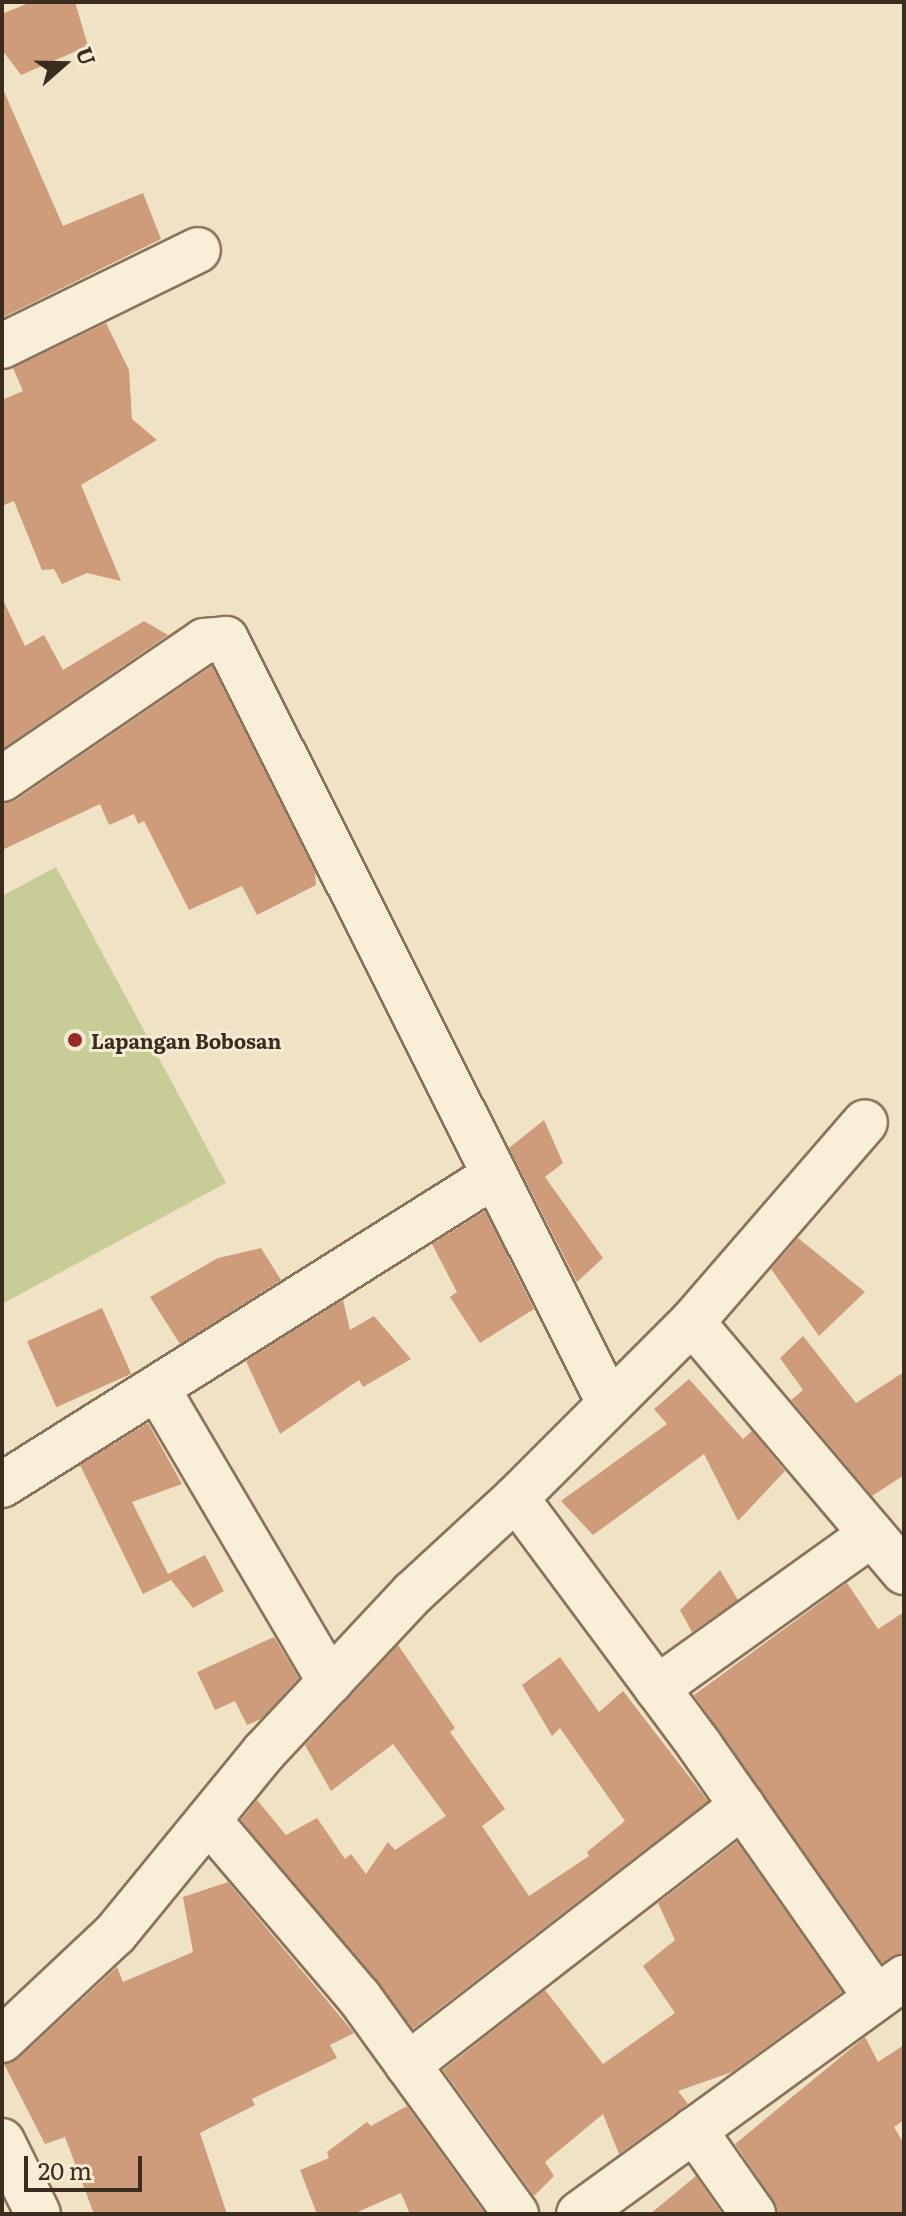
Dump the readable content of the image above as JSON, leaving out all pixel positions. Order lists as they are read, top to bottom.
{
  "places": ["Lapangan Bobosan"],
  "scale_bar": "20 m",
  "north": "right"
}
